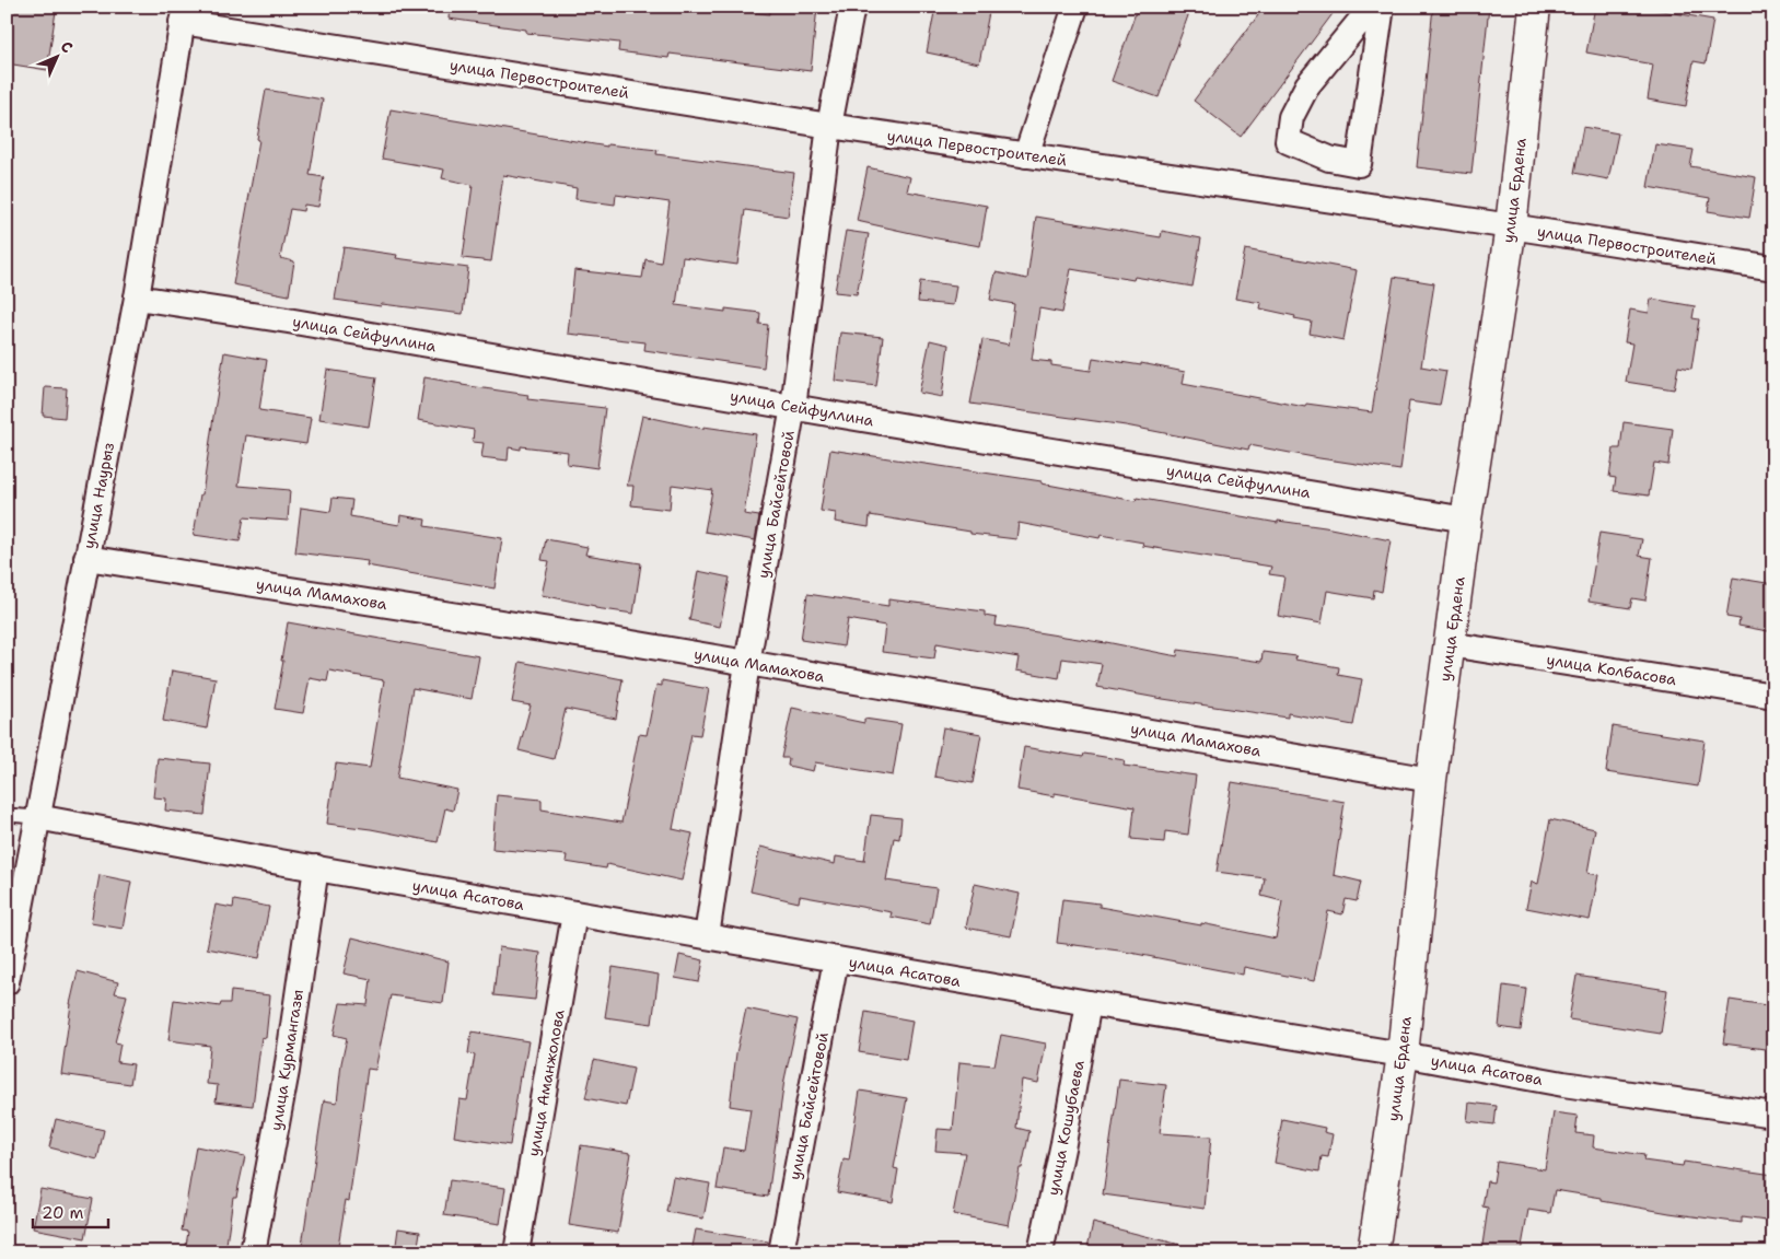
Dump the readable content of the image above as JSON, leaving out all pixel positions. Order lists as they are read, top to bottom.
{
  "streets": {
    "street": [
      "улица Первостроителей",
      "улица Ердена",
      "улица Сейфуллина",
      "улица Наурыз",
      "улица Байсейтовой",
      "улица Мамахова",
      "улица Колбасова",
      "улица Асатова",
      "улица Курмангазы",
      "улица Аманжолова",
      "улица Кошубаева"
    ]
  },
  "crossings": [
    ["улица Первостроителей", "улица Ердена"],
    ["улица Первостроителей", "улица Наурыз"],
    ["улица Первостроителей", "улица Байсейтовой"],
    ["улица Ердена", "улица Сейфуллина"],
    ["улица Ердена", "улица Мамахова"],
    ["улица Ердена", "улица Колбасова"],
    ["улица Ердена", "улица Асатова"],
    ["улица Сейфуллина", "улица Наурыз"],
    ["улица Сейфуллина", "улица Байсейтовой"],
    ["улица Наурыз", "улица Мамахова"],
    ["улица Наурыз", "улица Асатова"],
    ["улица Байсейтовой", "улица Мамахова"],
    ["улица Байсейтовой", "улица Асатова"],
    ["улица Асатова", "улица Курмангазы"],
    ["улица Асатова", "улица Аманжолова"],
    ["улица Асатова", "улица Кошубаева"]
  ],
  "scale_bar": "20 m",
  "north": "top right"
}
